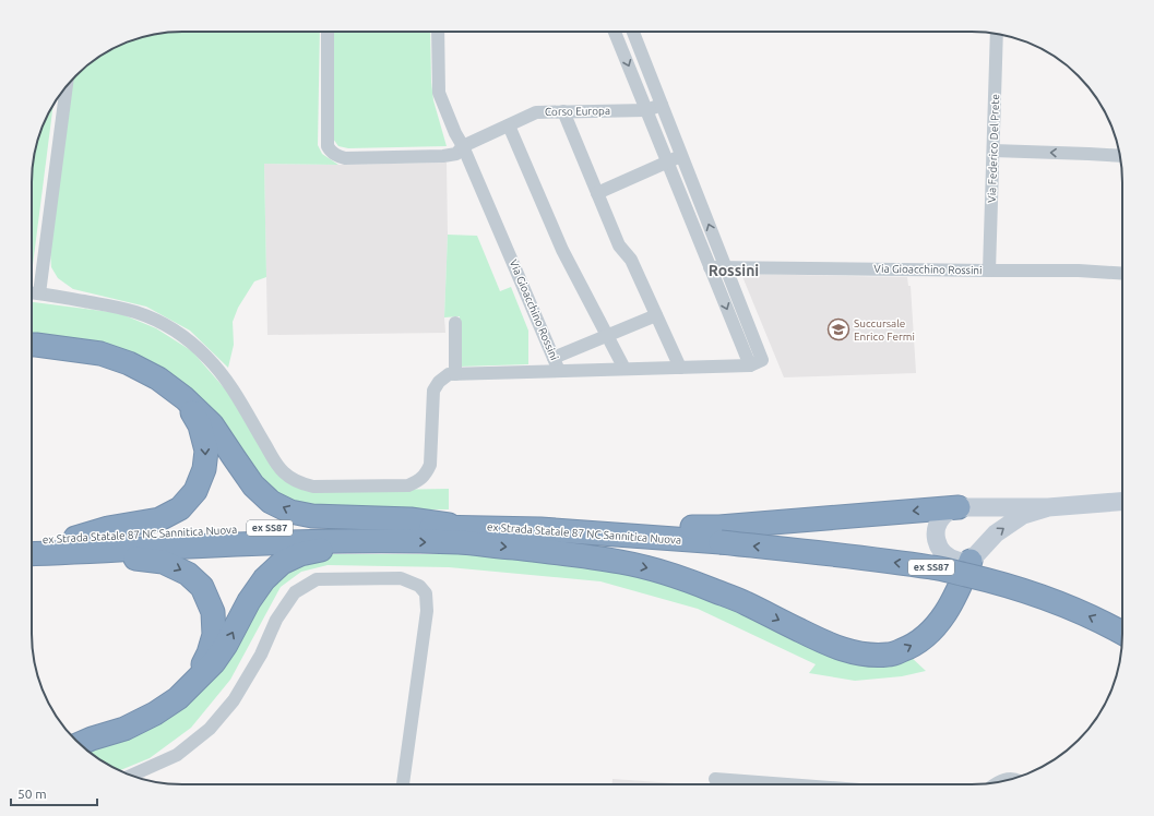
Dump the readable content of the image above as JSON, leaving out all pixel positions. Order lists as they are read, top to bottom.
{
  "streets": {
    "highway": ["ex SS87", "ex Strada Statale 87 NC Sannitica Nuova"],
    "street": ["Corso Europa", "Via Federico Del Prete", "Via Gioacchino Rossini"]
  },
  "crossings": [
    ["Corso Europa", "Via Gioacchino Rossini"],
    ["Via Federico Del Prete", "Via Gioacchino Rossini"]
  ],
  "districts": ["Rossini"],
  "places": {
    "school or university": ["Succursale Enrico Fermi"]
  },
  "scale_bar": "50 m"
}
